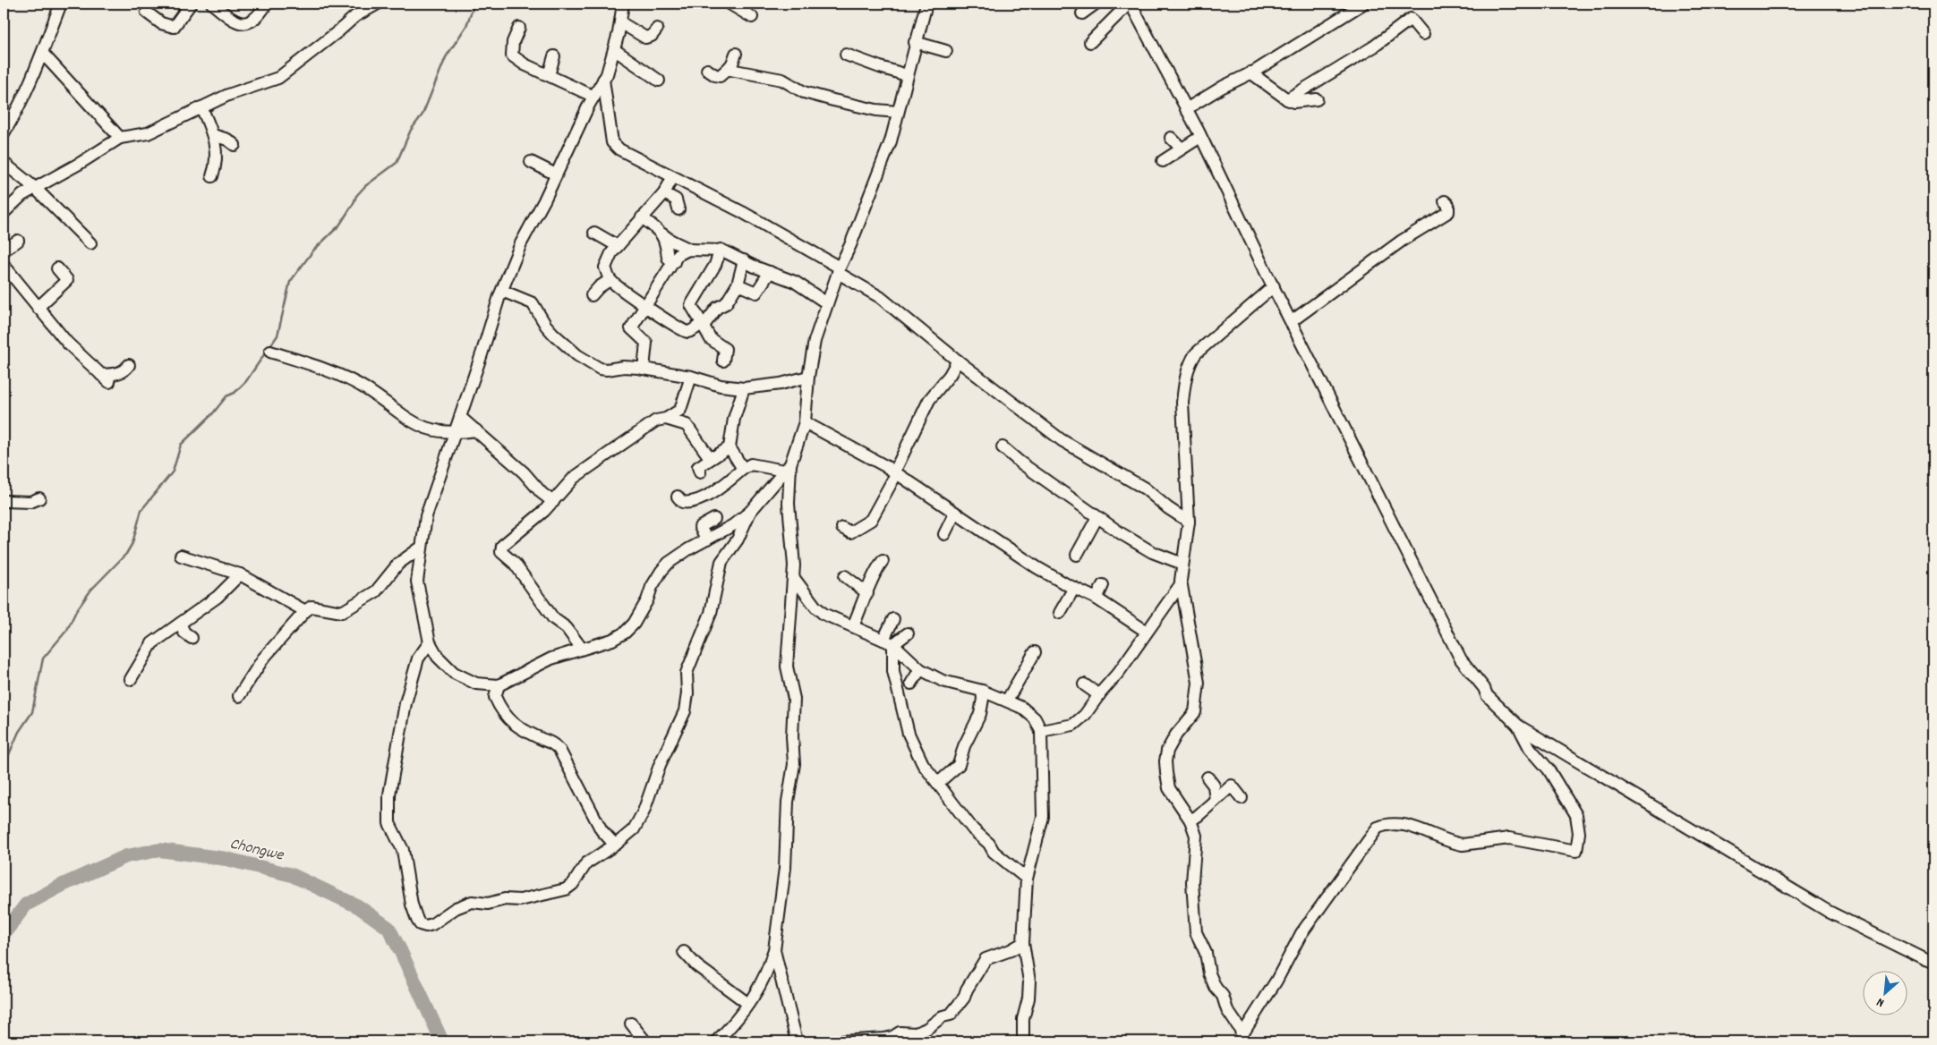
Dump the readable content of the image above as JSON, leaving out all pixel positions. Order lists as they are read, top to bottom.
{
  "water": ["Chongwe"],
  "north": "bottom left"
}
